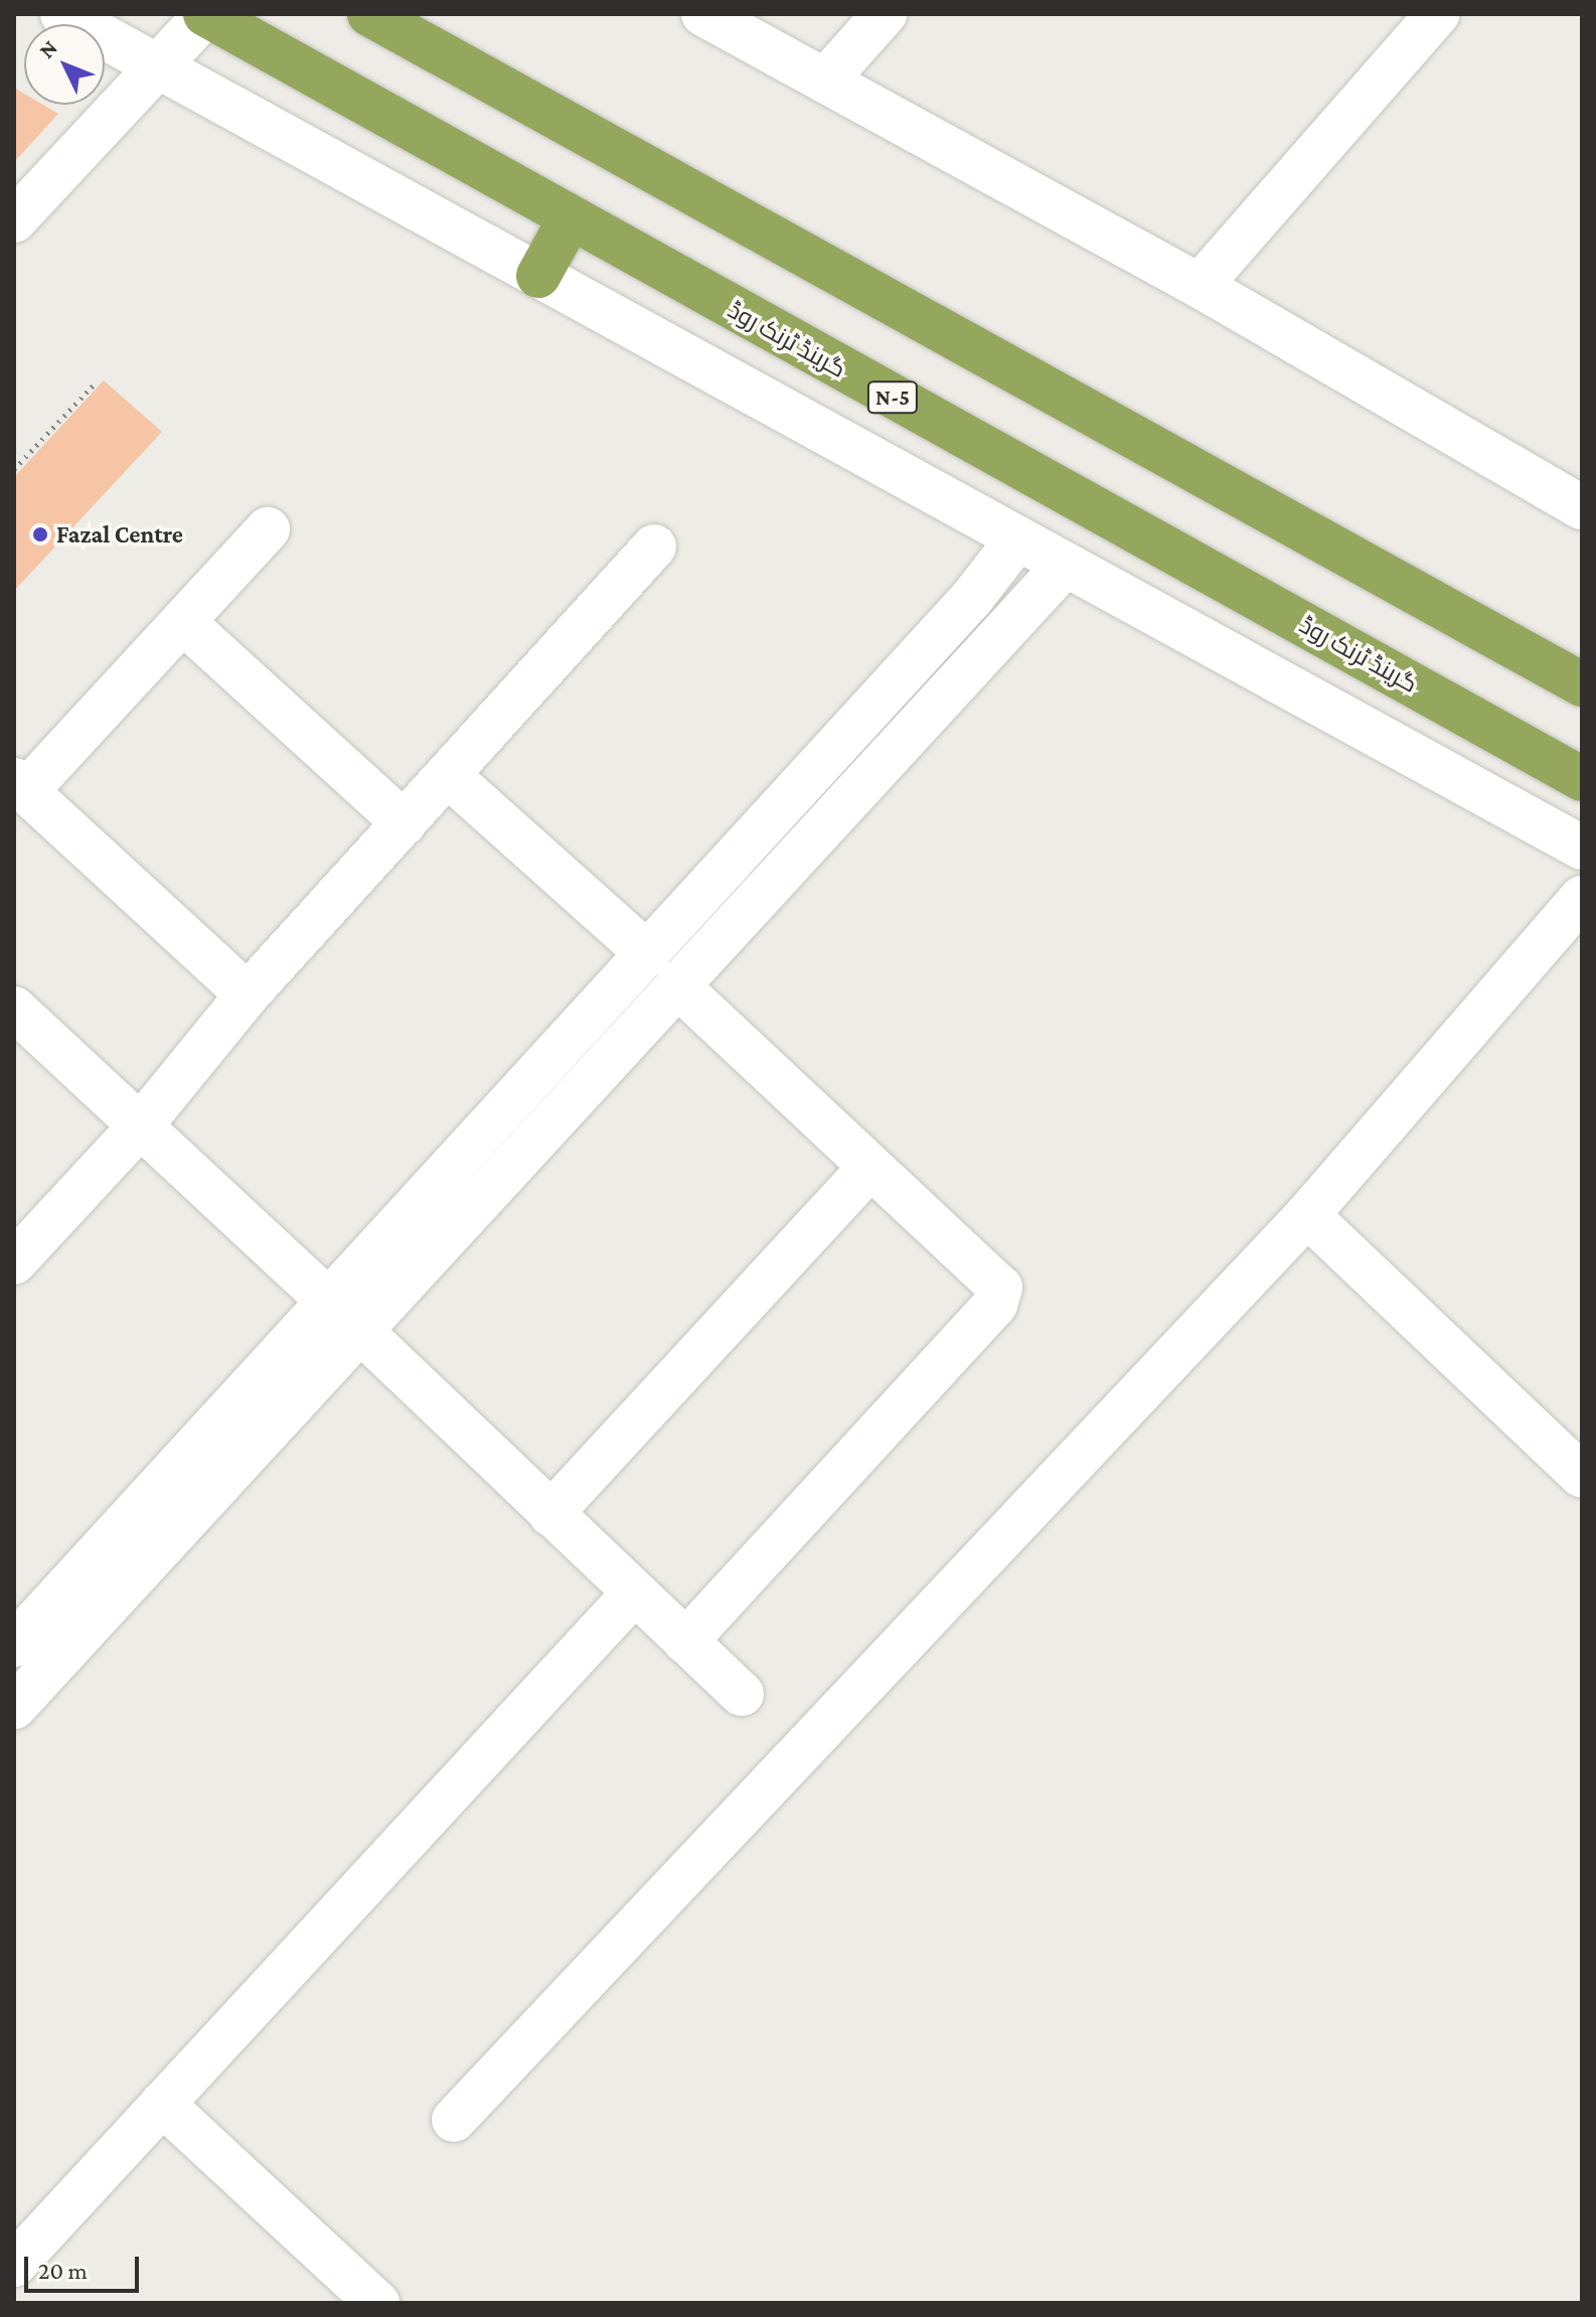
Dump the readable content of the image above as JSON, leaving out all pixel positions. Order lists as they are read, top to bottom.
{
  "streets": {
    "highway": ["گرینڈ ٹرنک روڈ", "N-5"]
  },
  "places": ["Fazal Centre"],
  "scale_bar": "20 m",
  "north": "top left"
}
